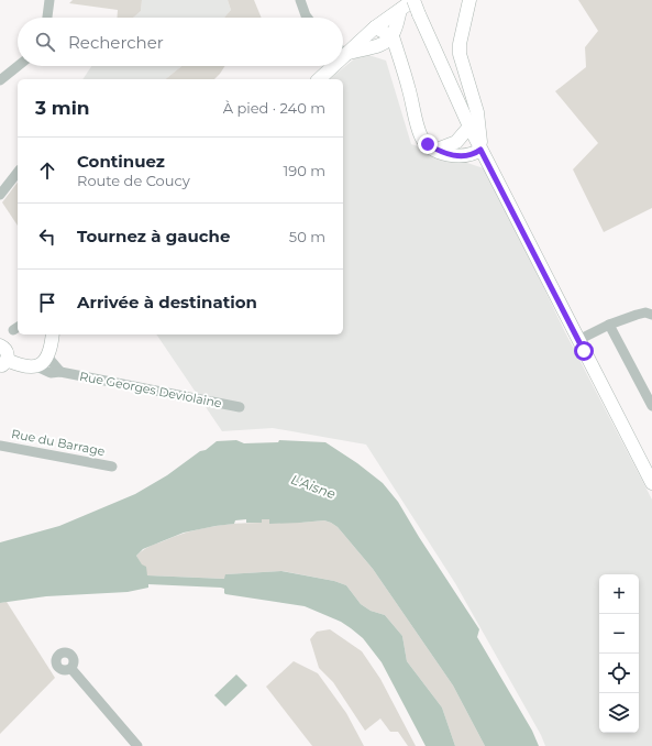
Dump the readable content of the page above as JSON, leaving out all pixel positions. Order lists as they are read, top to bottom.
{
  "streets": {
    "main road": ["Rue Georges Deviolaine"],
    "street": ["Rue du Barrage"]
  },
  "water": ["L'Aisne"],
  "page": {
    "search": "Rechercher",
    "heading": ["3 min", "À pied · 240 m"],
    "list": [
      ["Continuez", "Route de Coucy", "190 m"],
      ["Tournez à gauche", "50 m"],
      "Arrivée à destination"
    ],
    "map_buttons": ["+", "−"]
  }
}
